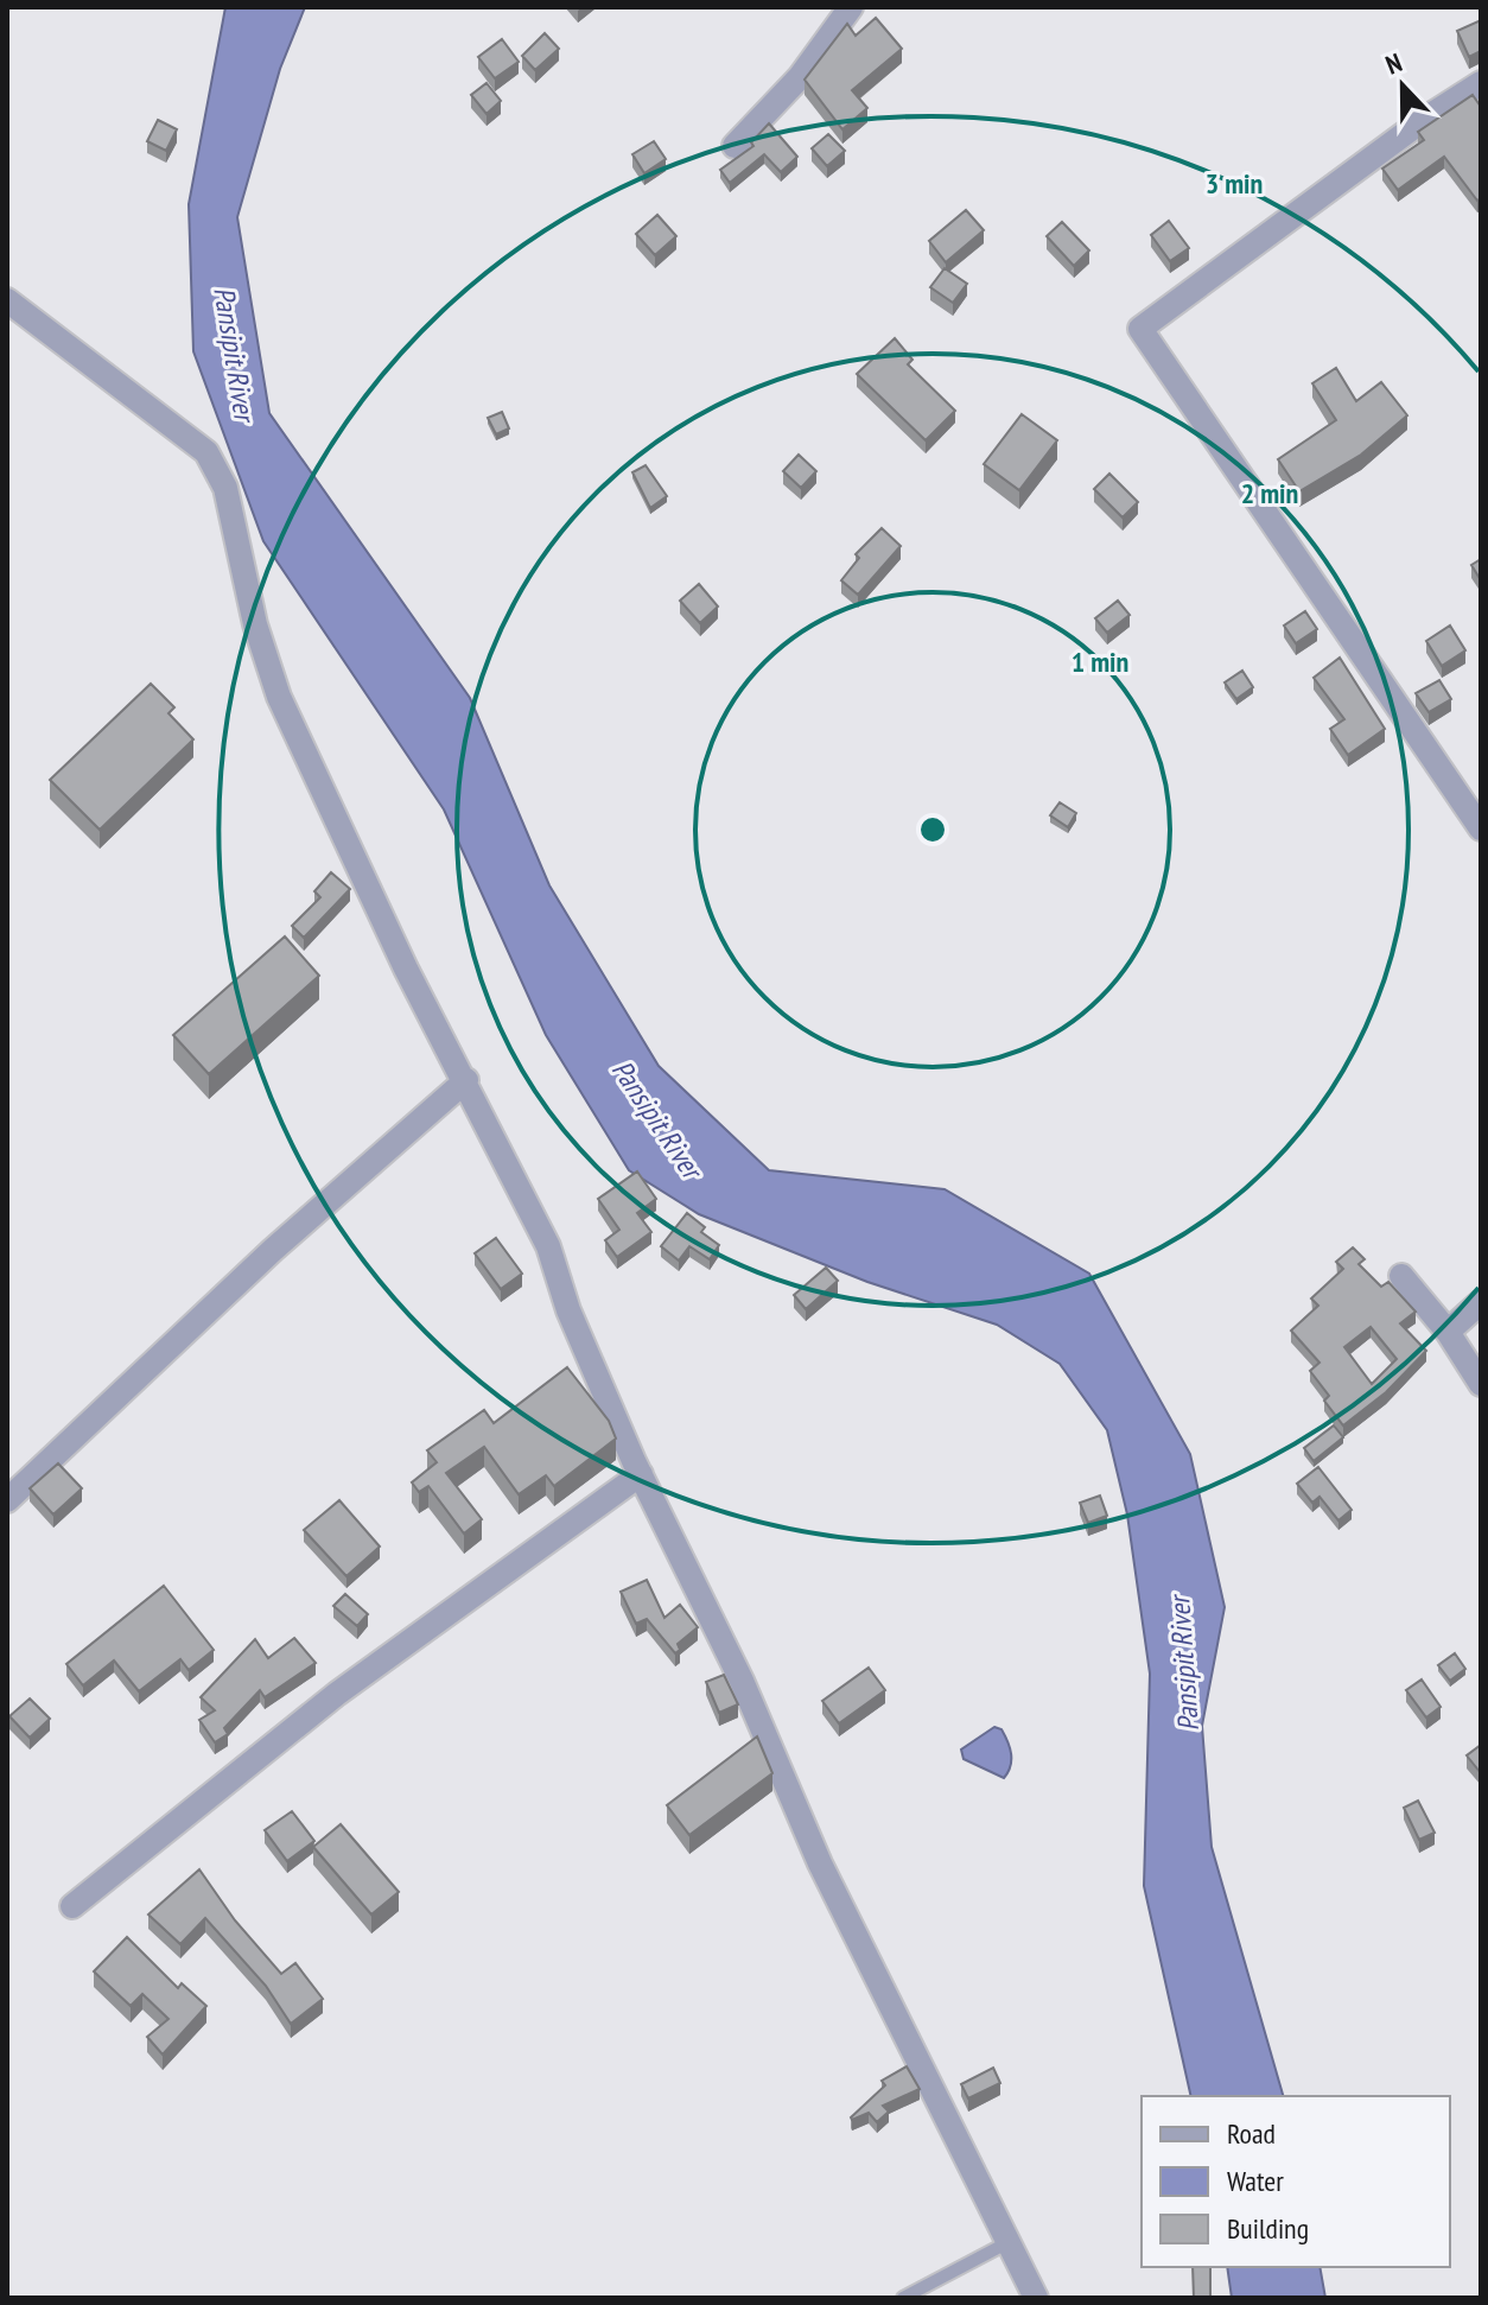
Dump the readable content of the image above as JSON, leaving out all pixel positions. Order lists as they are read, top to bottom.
{
  "water": ["Pansipit River"],
  "legend": ["Road", "Water", "Building"],
  "north": "top",
  "rings": ["3 min", "2 min", "1 min"]
}
